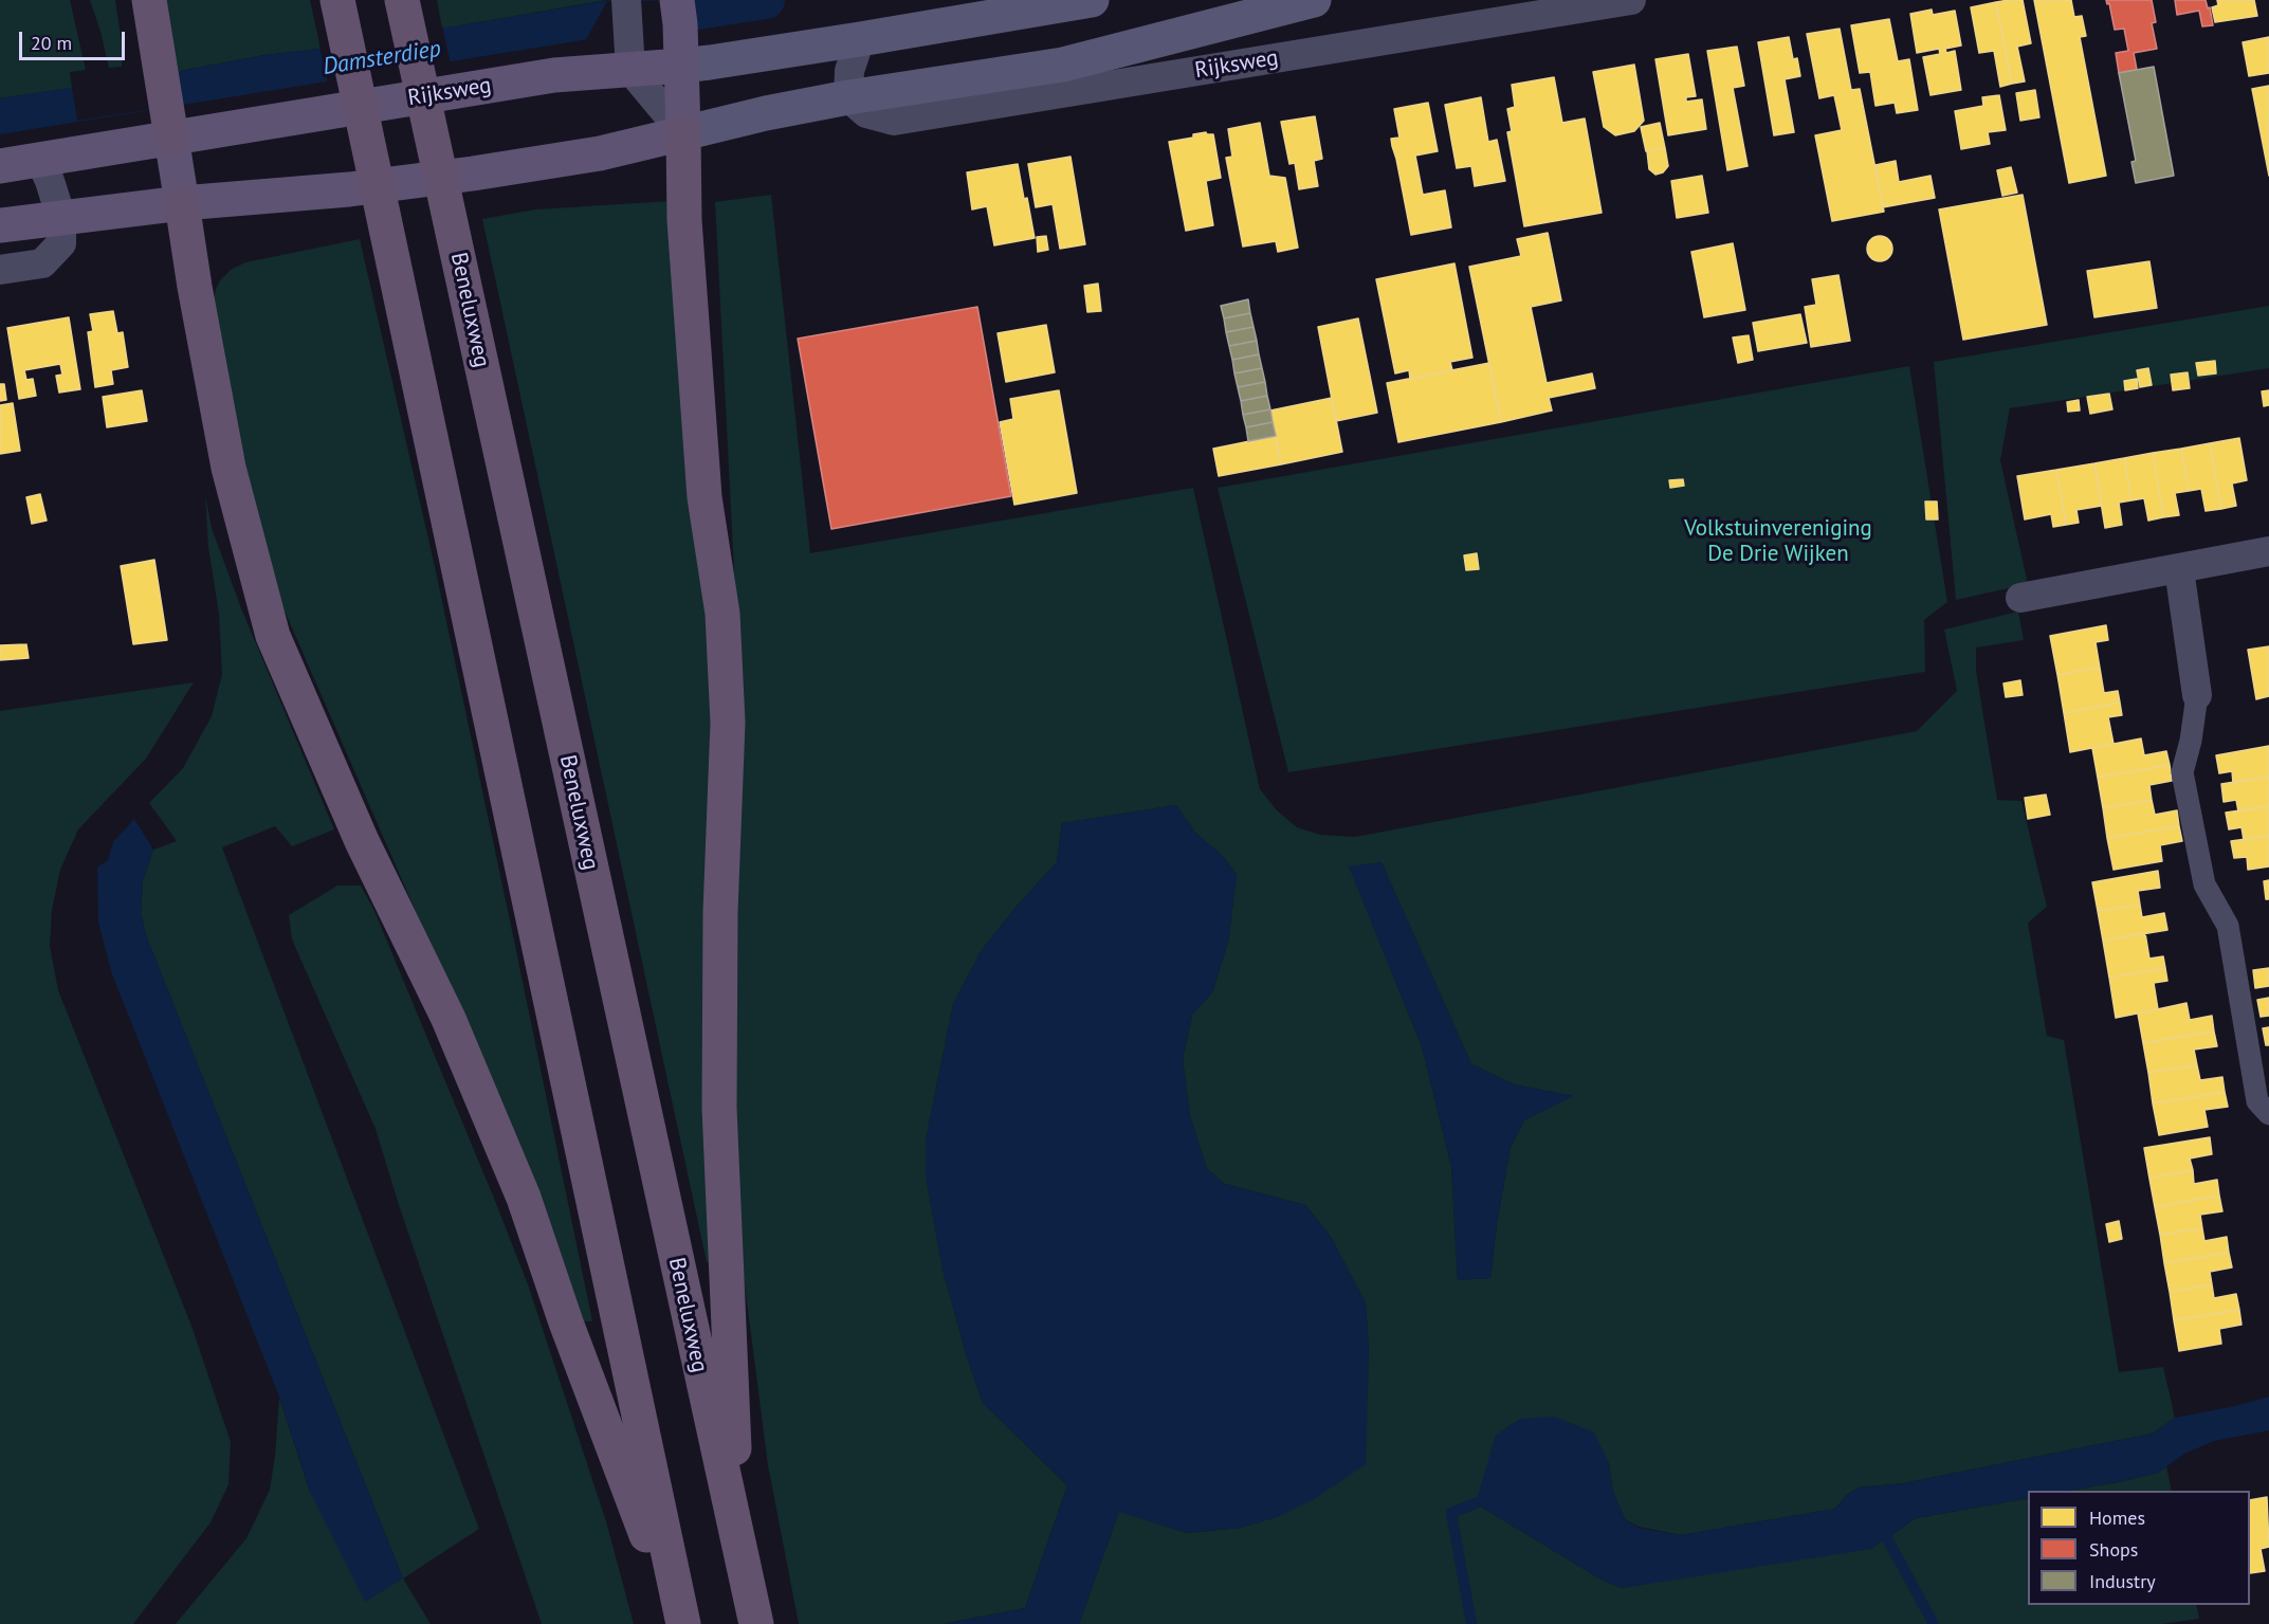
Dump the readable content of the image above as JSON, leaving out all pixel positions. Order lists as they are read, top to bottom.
{
  "streets": {
    "highway": ["Beneluxweg"],
    "main road": ["Rijksweg"]
  },
  "water": ["Damsterdiep"],
  "parks": ["Volkstuinvereniging De Drie Wijken"],
  "legend": ["Homes", "Shops", "Industry"],
  "scale_bar": "20 m"
}
